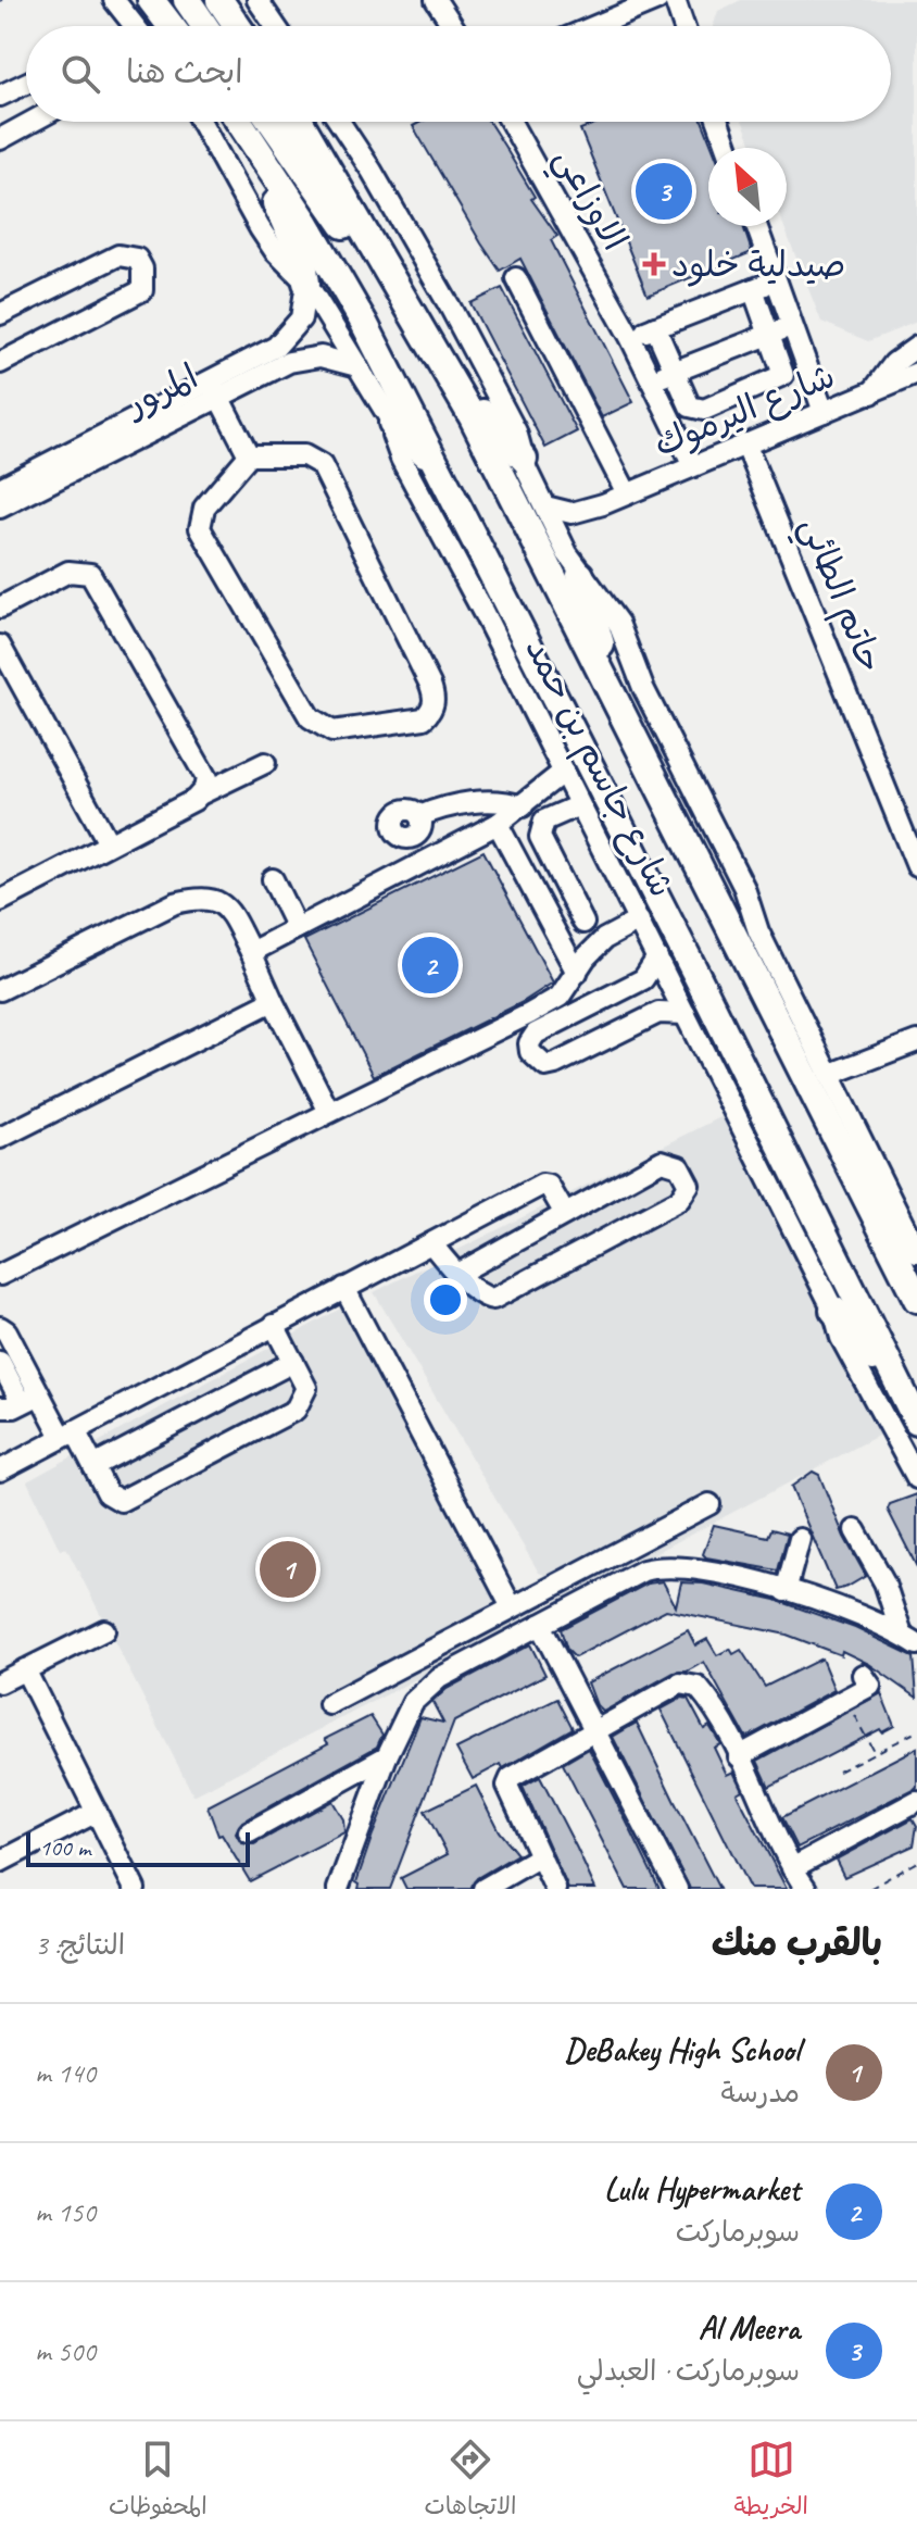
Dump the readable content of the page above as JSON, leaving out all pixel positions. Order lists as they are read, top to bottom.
{
  "streets": {
    "main road": ["شارع جاسم بن حمد"],
    "street": [
      "الاوزاعي",
      "المرور",
      "شارع اليرموك",
      "حاتم الطائي"
    ]
  },
  "crossings": [
    ["الاوزاعي", "شارع اليرموك"],
    ["المرور", "شارع جاسم بن حمد"],
    ["شارع اليرموك", "حاتم الطائي"]
  ],
  "places": {
    "health": ["صيدلية خلود"]
  },
  "scale_bar": "100 m",
  "north": "top left",
  "page": {
    "search": "ابحث هنا",
    "pins": ["3", "2", "1"],
    "scale": "100 m",
    "heading": ["بالقرب منك", "النتائج: 3"],
    "list": [
      {
        "mark": "1",
        "name": "DeBakey High School",
        "note": "مدرسة",
        "value": "140 m"
      },
      {
        "mark": "2",
        "name": "Lulu Hypermarket",
        "note": "سوبرماركت",
        "value": "150 m"
      },
      {
        "mark": "3",
        "name": "Al Meera",
        "note": "سوبرماركت · العبدلي",
        "value": "500 m"
      }
    ],
    "nav": ["الخريطة", "الاتجاهات", "المحفوظات"]
  }
}
